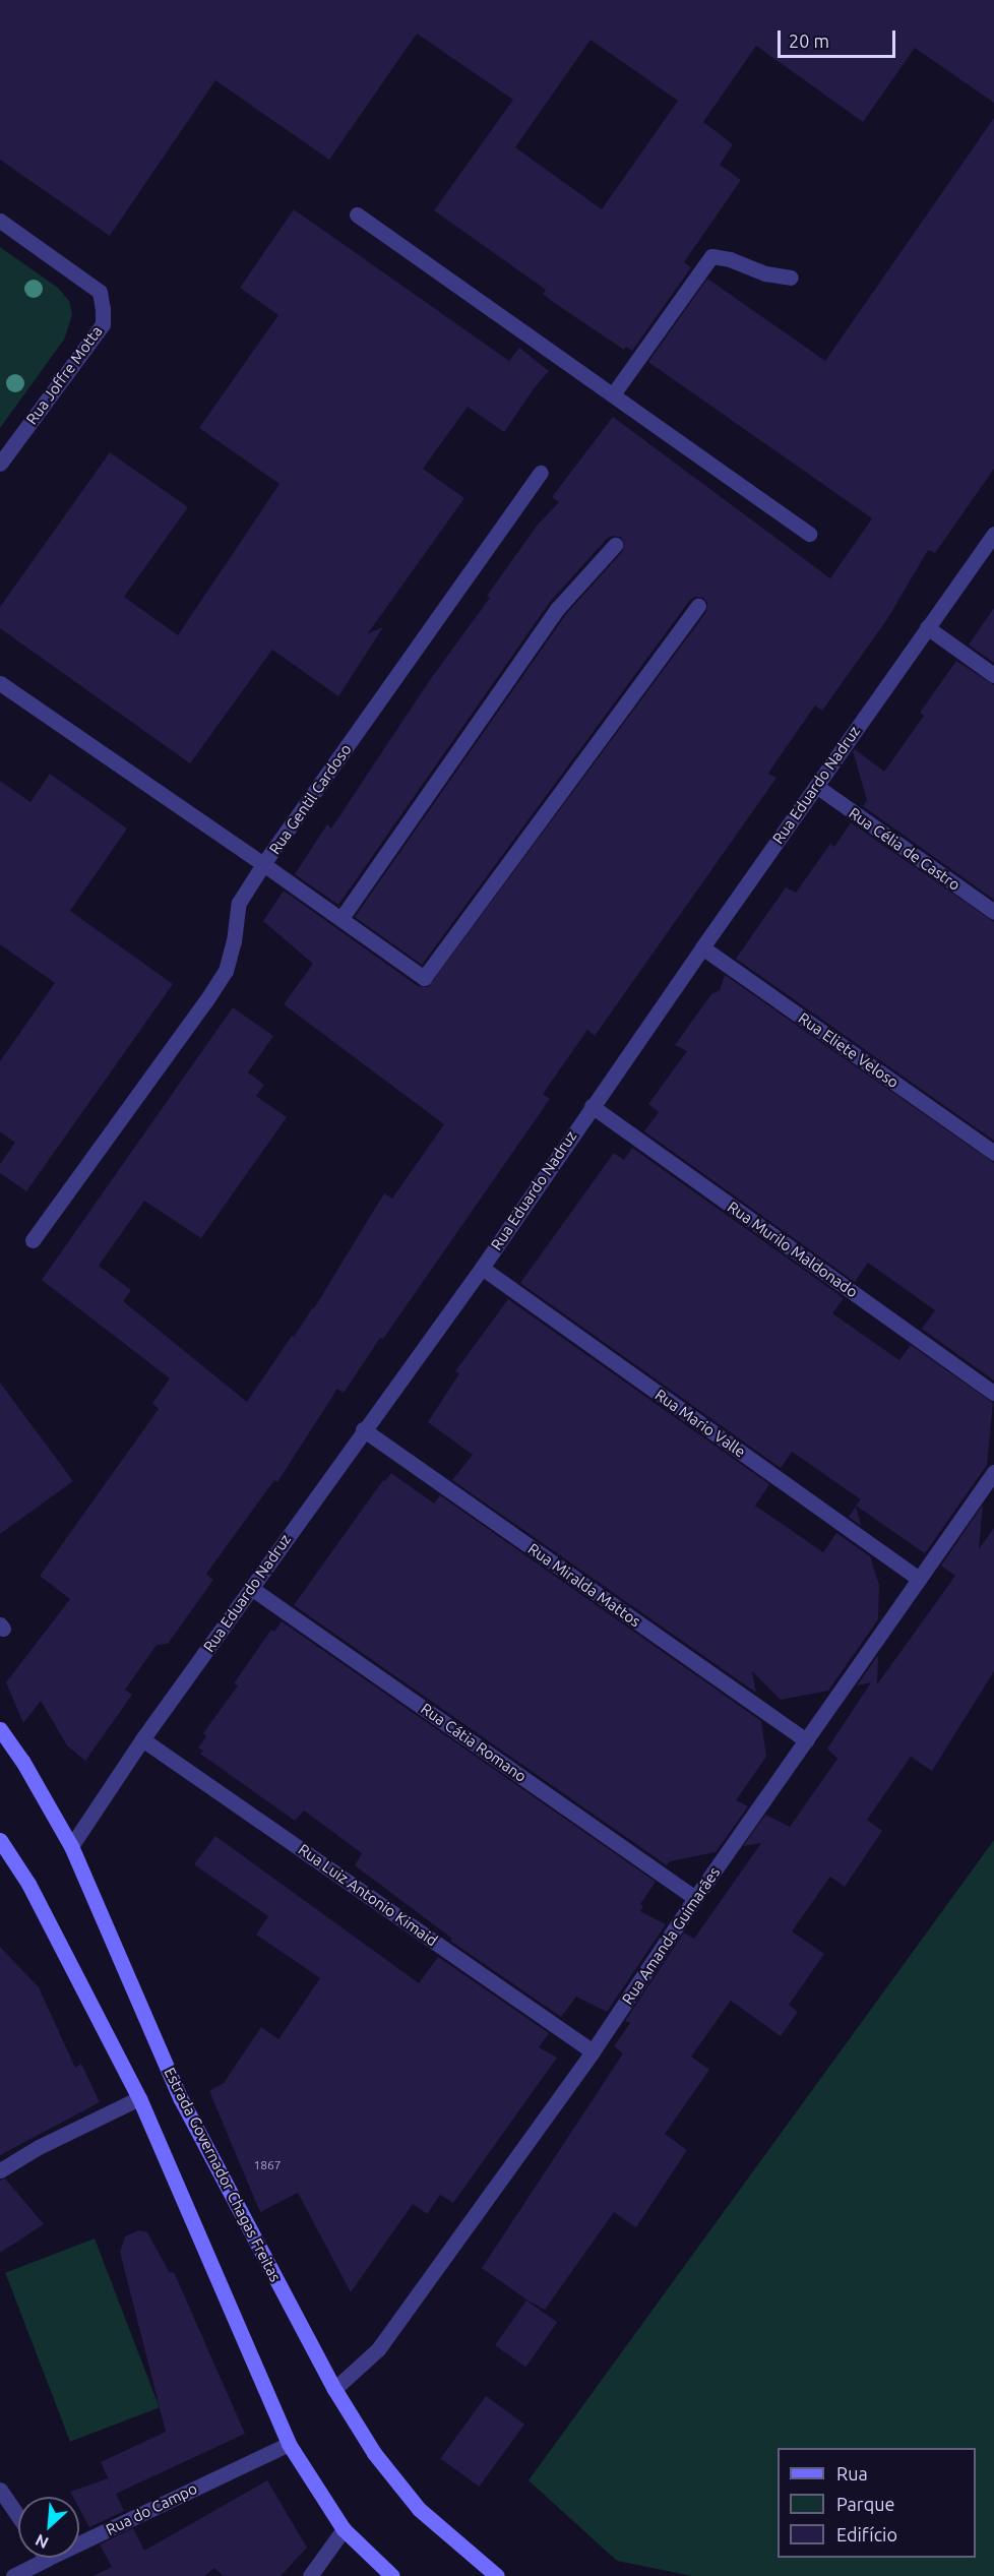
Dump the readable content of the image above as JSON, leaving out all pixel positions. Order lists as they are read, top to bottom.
{
  "streets": {
    "main road": ["Estrada Governador Chagas Freitas"],
    "street": [
      "Rua Joffre Motta",
      "Rua Eduardo Nadruz",
      "Rua Gentil Cardoso",
      "Rua Célia de Castro",
      "Rua Eliete Veloso",
      "Rua Murilo Maldonado",
      "Rua Mario Valle",
      "Rua Miralda Mattos",
      "Rua Cátia Romano",
      "Rua Luiz Antonio Kimaid",
      "Rua Amanda Guimarães",
      "Rua do Campo"
    ]
  },
  "crossings": [
    ["Rua Eduardo Nadruz", "Rua Célia de Castro"],
    ["Rua Eduardo Nadruz", "Rua Eliete Veloso"],
    ["Rua Eduardo Nadruz", "Rua Murilo Maldonado"],
    ["Rua Eduardo Nadruz", "Rua Mario Valle"],
    ["Rua Eduardo Nadruz", "Rua Miralda Mattos"],
    ["Rua Eduardo Nadruz", "Rua Cátia Romano"],
    ["Rua Eduardo Nadruz", "Rua Luiz Antonio Kimaid"],
    ["Rua Eduardo Nadruz", "Estrada Governador Chagas Freitas"],
    ["Rua Mario Valle", "Rua Amanda Guimarães"],
    ["Rua Miralda Mattos", "Rua Amanda Guimarães"],
    ["Rua Cátia Romano", "Rua Amanda Guimarães"],
    ["Rua Luiz Antonio Kimaid", "Rua Amanda Guimarães"],
    ["Rua Amanda Guimarães", "Estrada Governador Chagas Freitas"]
  ],
  "house_numbers": ["1867"],
  "legend": ["Rua", "Parque", "Edifício"],
  "scale_bar": "20 m",
  "north": "bottom left"
}
